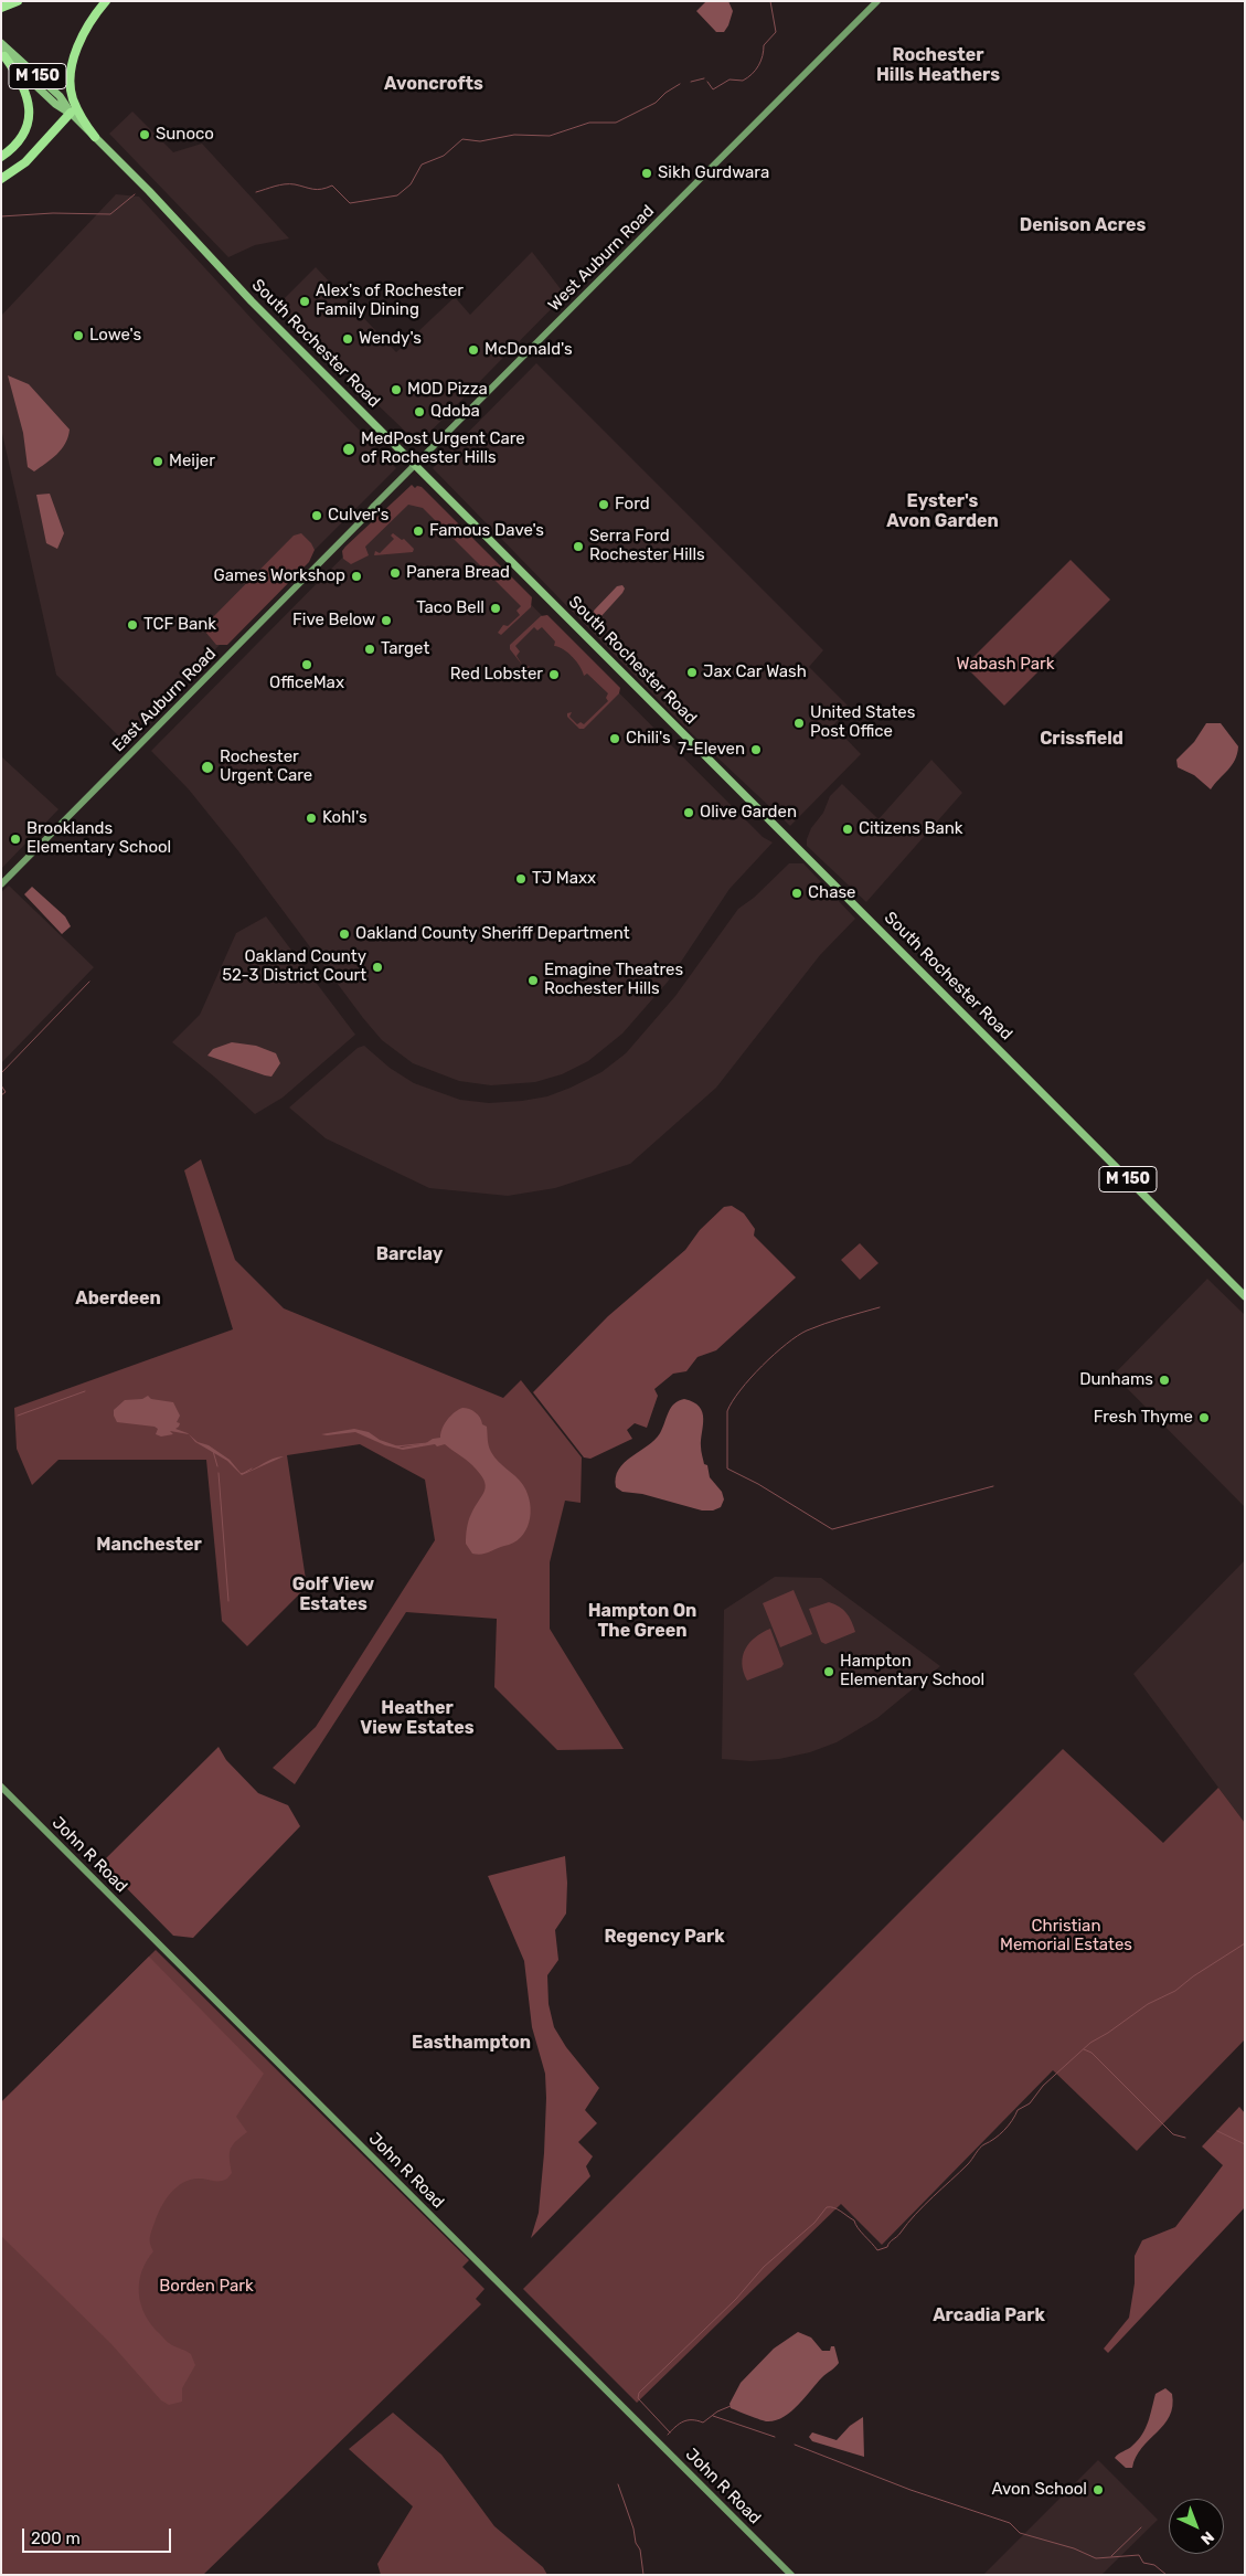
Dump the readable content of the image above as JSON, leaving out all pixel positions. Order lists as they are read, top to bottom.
{
  "streets": {
    "main road": [
      "M 150",
      "West Auburn Road",
      "South Rochester Road",
      "East Auburn Road",
      "John R Road"
    ]
  },
  "crossings": [
    ["West Auburn Road", "South Rochester Road"],
    ["West Auburn Road", "East Auburn Road"],
    ["South Rochester Road", "East Auburn Road"]
  ],
  "districts": [
    "Rochester Hills Heathers",
    "Avoncrofts",
    "Denison Acres",
    "Eyster's Avon Garden",
    "Crissfield",
    "Barclay",
    "Aberdeen",
    "Manchester",
    "Golf View Estates",
    "Hampton On The Green",
    "Heather View Estates",
    "Regency Park",
    "Easthampton",
    "Arcadia Park"
  ],
  "parks": ["Wabash Park", "Christian Memorial Estates", "Borden Park"],
  "places": [
    "Sunoco",
    "Sikh Gurdwara",
    "Alex's of Rochester Family Dining",
    "Lowe's",
    "Wendy's",
    "McDonald's",
    "MOD Pizza",
    "Qdoba",
    "MedPost Urgent Care of Rochester Hills",
    "Meijer",
    "Ford",
    "Culver's",
    "Famous Dave's",
    "Serra Ford Rochester Hills",
    "Panera Bread",
    "Games Workshop",
    "Taco Bell",
    "Five Below",
    "TCF Bank",
    "Target",
    "OfficeMax",
    "Jax Car Wash",
    "Red Lobster",
    "United States Post Office",
    "Chili's",
    "7-Eleven",
    "Rochester Urgent Care",
    "Olive Garden",
    "Kohl's",
    "Citizens Bank",
    "Brooklands Elementary School",
    "TJ Maxx",
    "Chase",
    "Oakland County Sheriff Department",
    "Oakland County 52-3 District Court",
    "Emagine Theatres Rochester Hills",
    "Dunhams",
    "Fresh Thyme",
    "Hampton Elementary School",
    "Avon School"
  ],
  "scale_bar": "200 m",
  "north": "bottom right"
}
